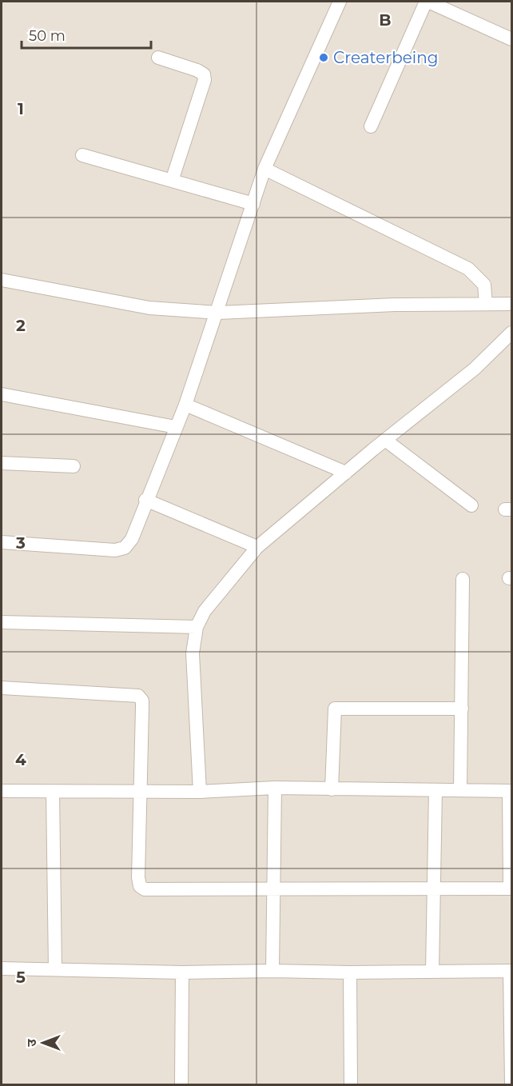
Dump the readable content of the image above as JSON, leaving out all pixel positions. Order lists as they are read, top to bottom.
{
  "places": ["Createrbeing"],
  "scale_bar": "50 m",
  "north": "left",
  "grid": {
    "columns": ["B"],
    "rows": [
      "1",
      "2",
      "3",
      "4",
      "5"
    ]
  }
}
